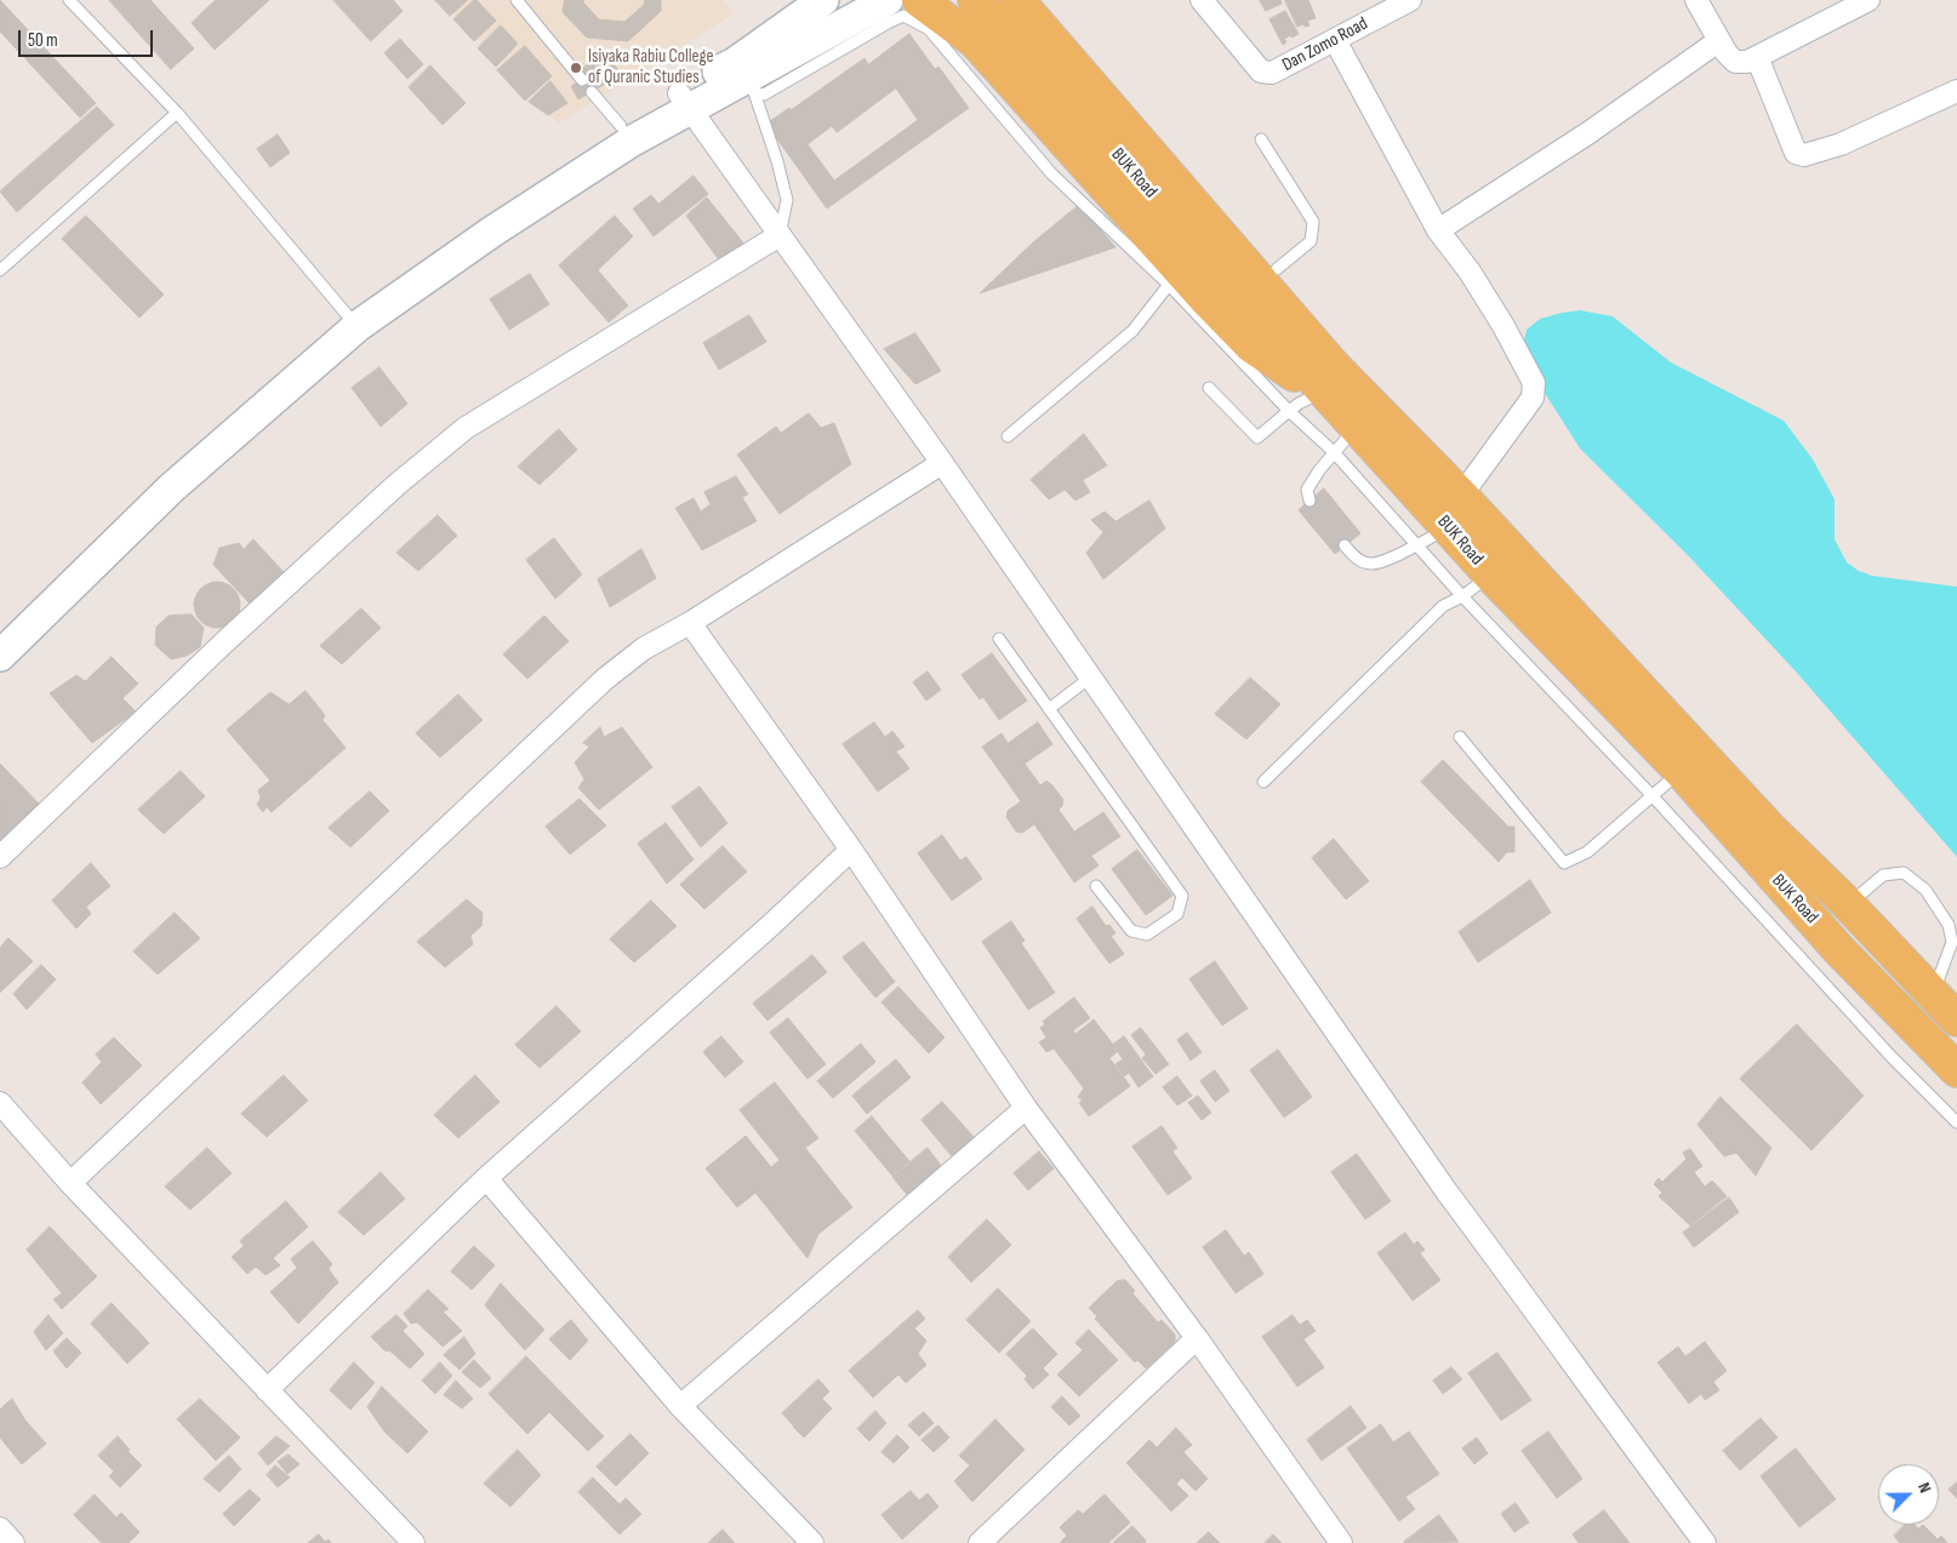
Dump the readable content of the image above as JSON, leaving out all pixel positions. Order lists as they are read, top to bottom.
{
  "streets": {
    "main road": ["BUK Road"],
    "street": ["Dan Zomo Road"]
  },
  "places": ["Isiyaka Rabiu College of Quranic Studies"],
  "scale_bar": "50 m",
  "north": "top right"
}
